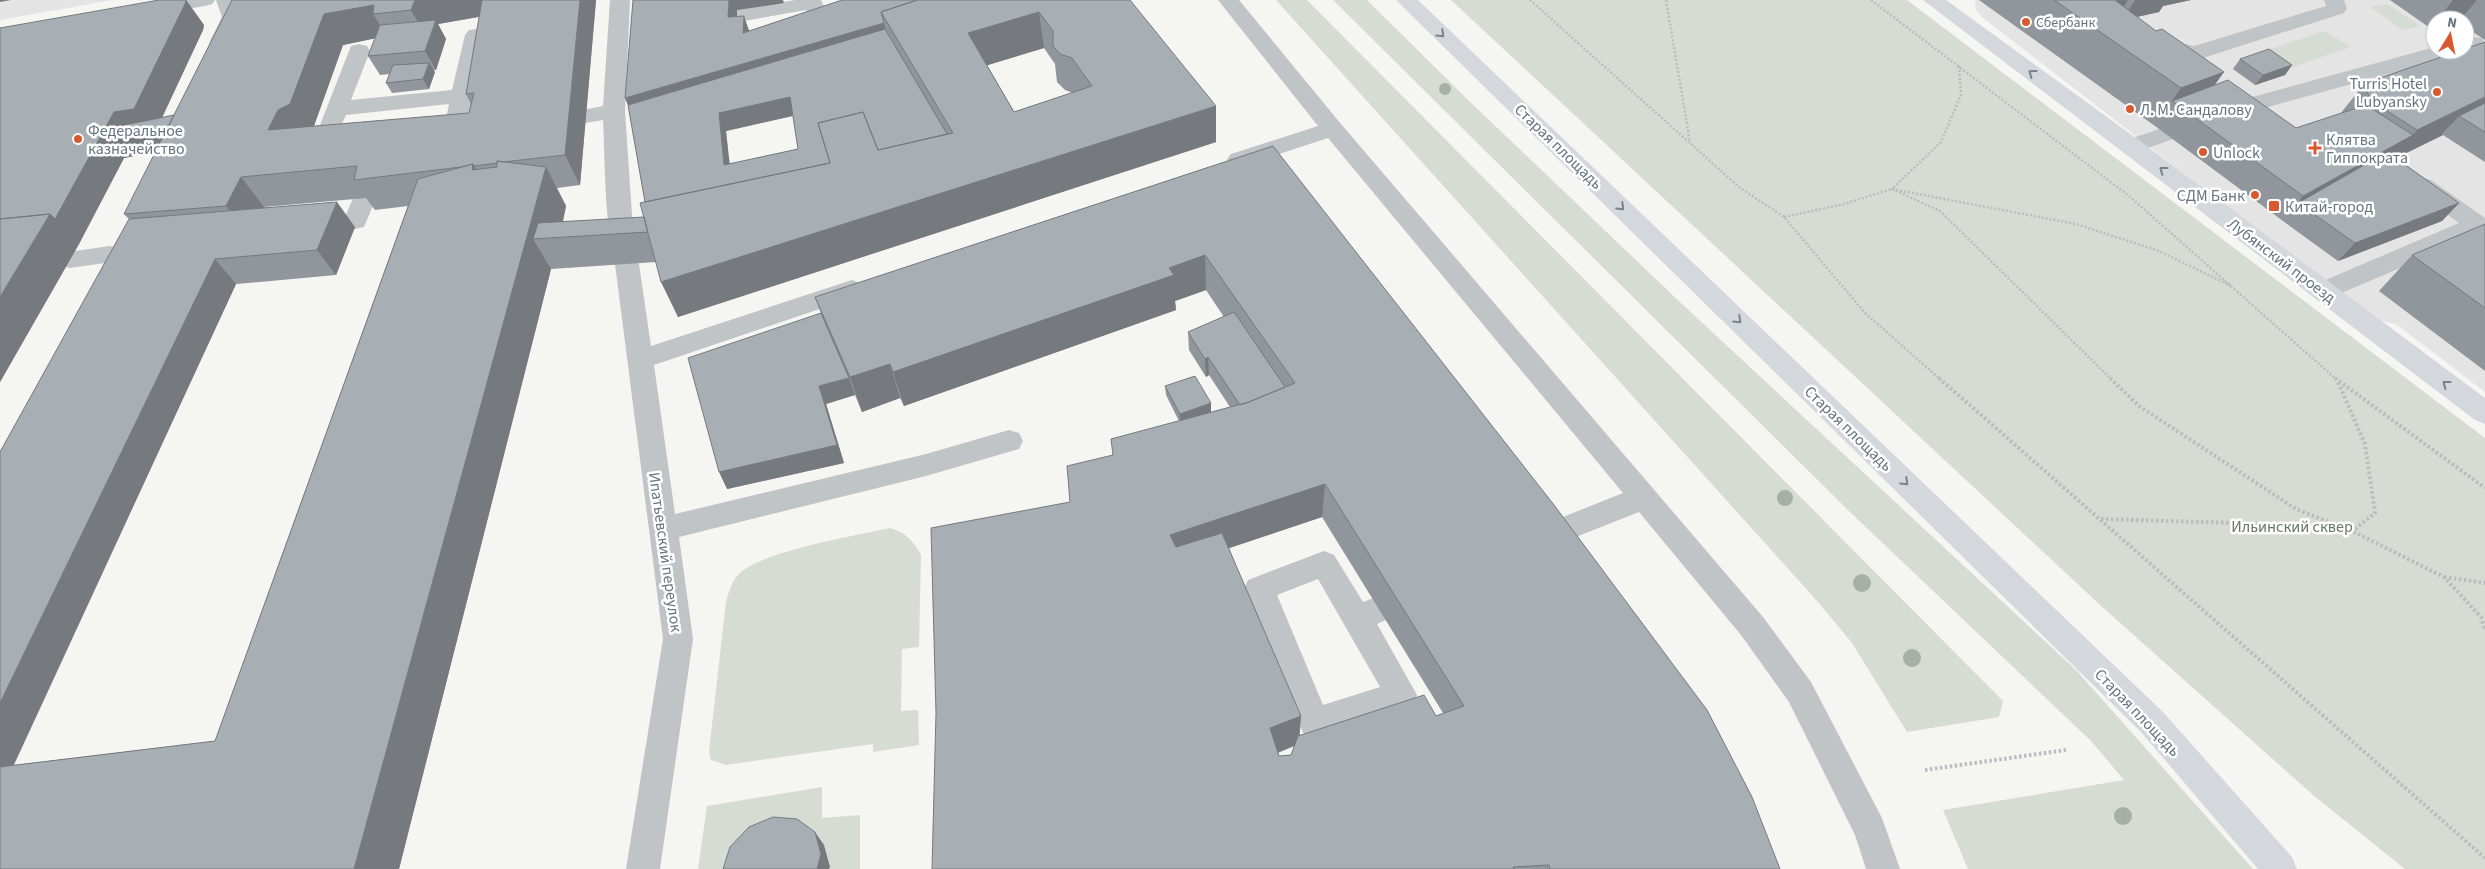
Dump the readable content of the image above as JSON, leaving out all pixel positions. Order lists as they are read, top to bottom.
{
  "streets": {
    "main road": ["Старая площадь", "Лубянский проезд"],
    "street": ["Ипатьевский переулок"]
  },
  "one_way": ["Старая площадь", "Лубянский проезд"],
  "parks": ["Ильинский сквер"],
  "places": {
    "other": [
      "Сбербанк",
      "Turris Hotel Lubyansky",
      "Л. М. Сандалову",
      "Федеральное казначейство",
      "Unlock",
      "СДМ Банк"
    ],
    "health": ["Клятва Гиппократа"],
    "transit": ["Китай-город"]
  },
  "north": "top"
}
